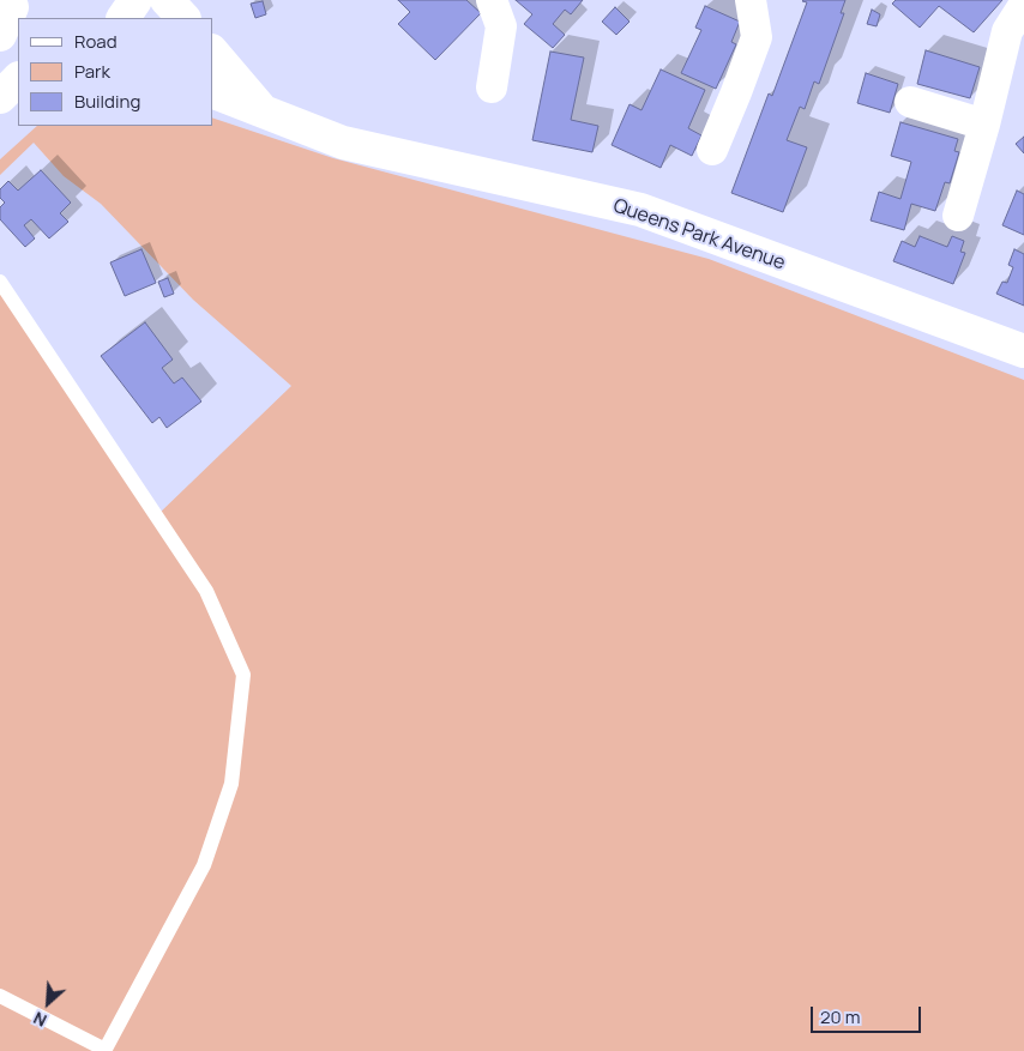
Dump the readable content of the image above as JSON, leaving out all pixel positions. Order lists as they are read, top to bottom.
{
  "streets": {
    "street": ["Queens Park Avenue"]
  },
  "legend": ["Road", "Park", "Building"],
  "scale_bar": "20 m",
  "north": "bottom left"
}
